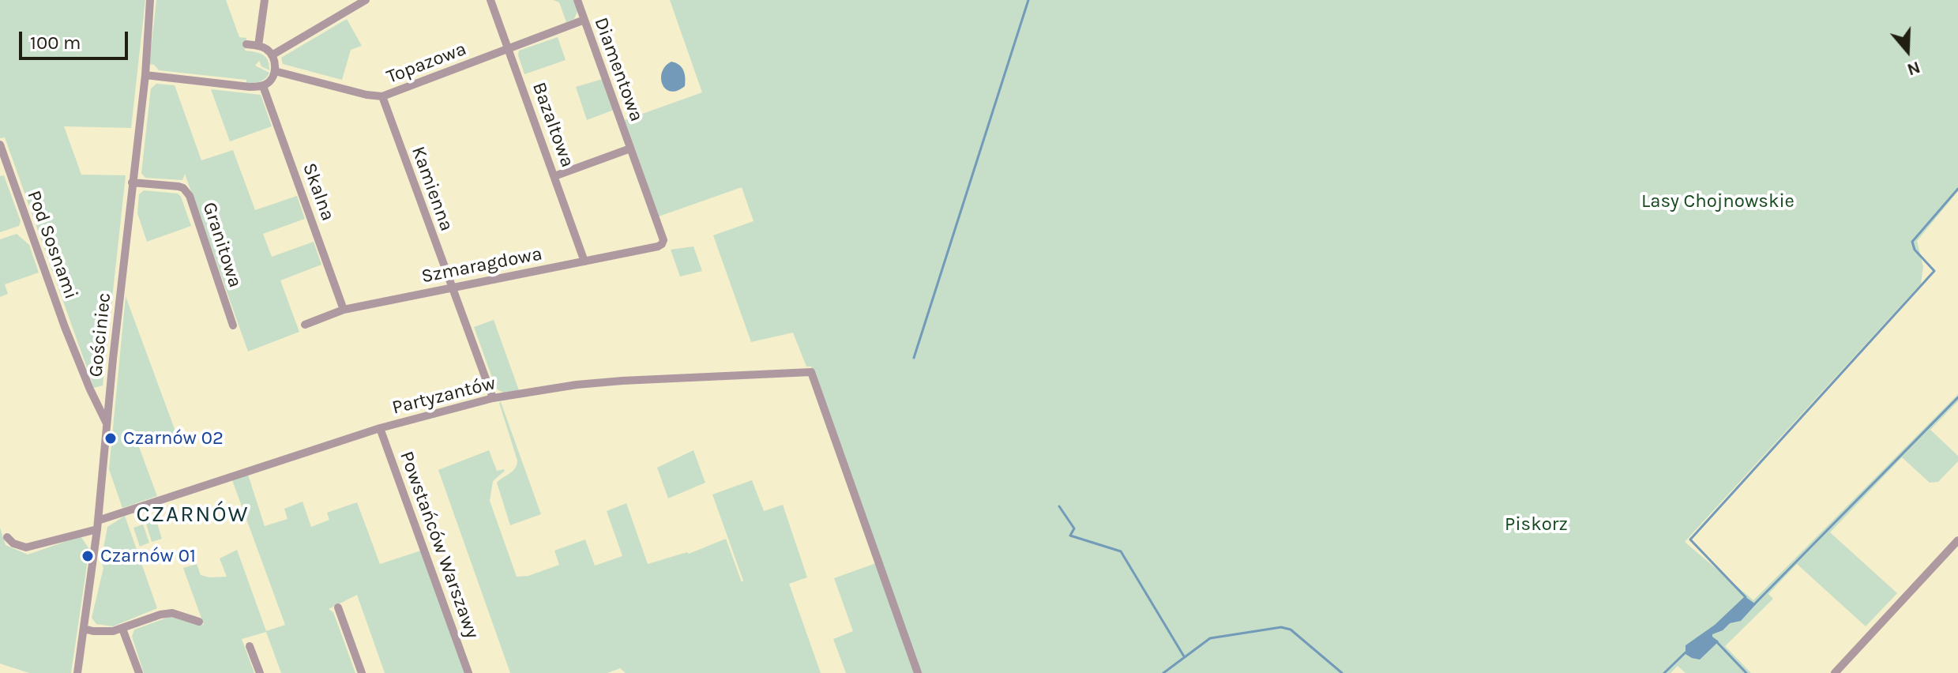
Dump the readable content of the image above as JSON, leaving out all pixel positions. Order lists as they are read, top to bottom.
{
  "streets": {
    "street": [
      "Topazowa",
      "Diamentowa",
      "Bazaltowa",
      "Kamienna",
      "Skalna",
      "Pod Sosnami",
      "Granitowa",
      "Szmaragdowa",
      "Gościniec",
      "Partyzantów",
      "Powstańców Warszawy"
    ]
  },
  "crossings": [
    ["Topazowa", "Diamentowa"],
    ["Topazowa", "Bazaltowa"],
    ["Topazowa", "Kamienna"],
    ["Diamentowa", "Szmaragdowa"],
    ["Bazaltowa", "Szmaragdowa"],
    ["Kamienna", "Szmaragdowa"],
    ["Kamienna", "Partyzantów"],
    ["Skalna", "Szmaragdowa"],
    ["Pod Sosnami", "Gościniec"],
    ["Granitowa", "Gościniec"],
    ["Gościniec", "Partyzantów"],
    ["Partyzantów", "Powstańców Warszawy"]
  ],
  "districts": ["CZARNÓW"],
  "parks": ["Lasy Chojnowskie", "Piskorz"],
  "places": ["Czarnów 02", "Czarnów 01"],
  "scale_bar": "100 m",
  "north": "bottom"
}
